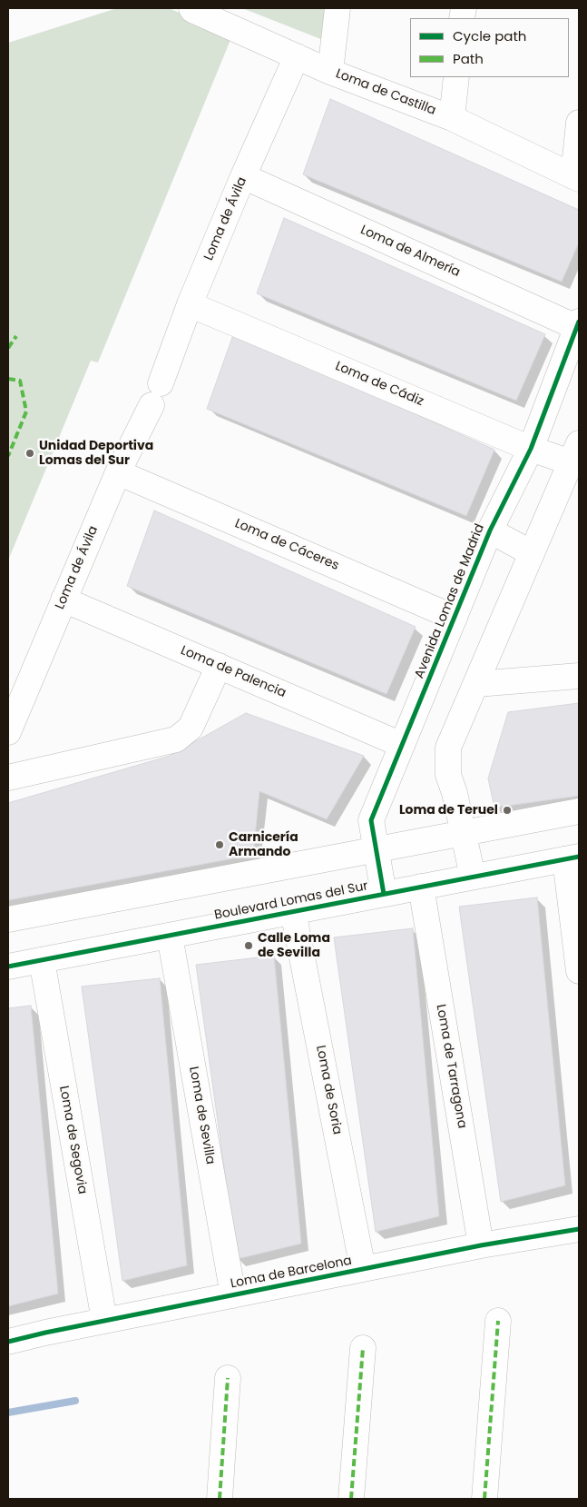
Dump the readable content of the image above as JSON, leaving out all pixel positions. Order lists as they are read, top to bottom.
{
  "streets": {
    "street": [
      "Loma de Castilla",
      "Loma de Ávila",
      "Loma de Almería",
      "Loma de Cádiz",
      "Loma de Cáceres",
      "Avenida Lomas de Madrid",
      "Loma de Palencia",
      "Boulevard Lomas del Sur",
      "Loma de Tarragona",
      "Loma de Soria",
      "Loma de Sevilla",
      "Loma de Segovia",
      "Loma de Barcelona"
    ]
  },
  "crossings": [
    ["Loma de Castilla", "Loma de Ávila"],
    ["Loma de Ávila", "Loma de Almería"],
    ["Loma de Ávila", "Loma de Cádiz"],
    ["Loma de Ávila", "Loma de Cáceres"],
    ["Loma de Ávila", "Loma de Palencia"],
    ["Loma de Almería", "Avenida Lomas de Madrid"],
    ["Loma de Cádiz", "Avenida Lomas de Madrid"],
    ["Loma de Cáceres", "Avenida Lomas de Madrid"],
    ["Avenida Lomas de Madrid", "Loma de Palencia"],
    ["Avenida Lomas de Madrid", "Boulevard Lomas del Sur"],
    ["Boulevard Lomas del Sur", "Loma de Tarragona"],
    ["Boulevard Lomas del Sur", "Loma de Soria"],
    ["Boulevard Lomas del Sur", "Loma de Sevilla"],
    ["Boulevard Lomas del Sur", "Loma de Segovia"],
    ["Loma de Tarragona", "Loma de Barcelona"],
    ["Loma de Soria", "Loma de Barcelona"],
    ["Loma de Sevilla", "Loma de Barcelona"],
    ["Loma de Segovia", "Loma de Barcelona"]
  ],
  "places": [
    "Unidad Deportiva Lomas del Sur",
    "Loma de Teruel",
    "Carnicería Armando",
    "Calle Loma de Sevilla"
  ],
  "legend": ["Cycle path", "Path"]
}
